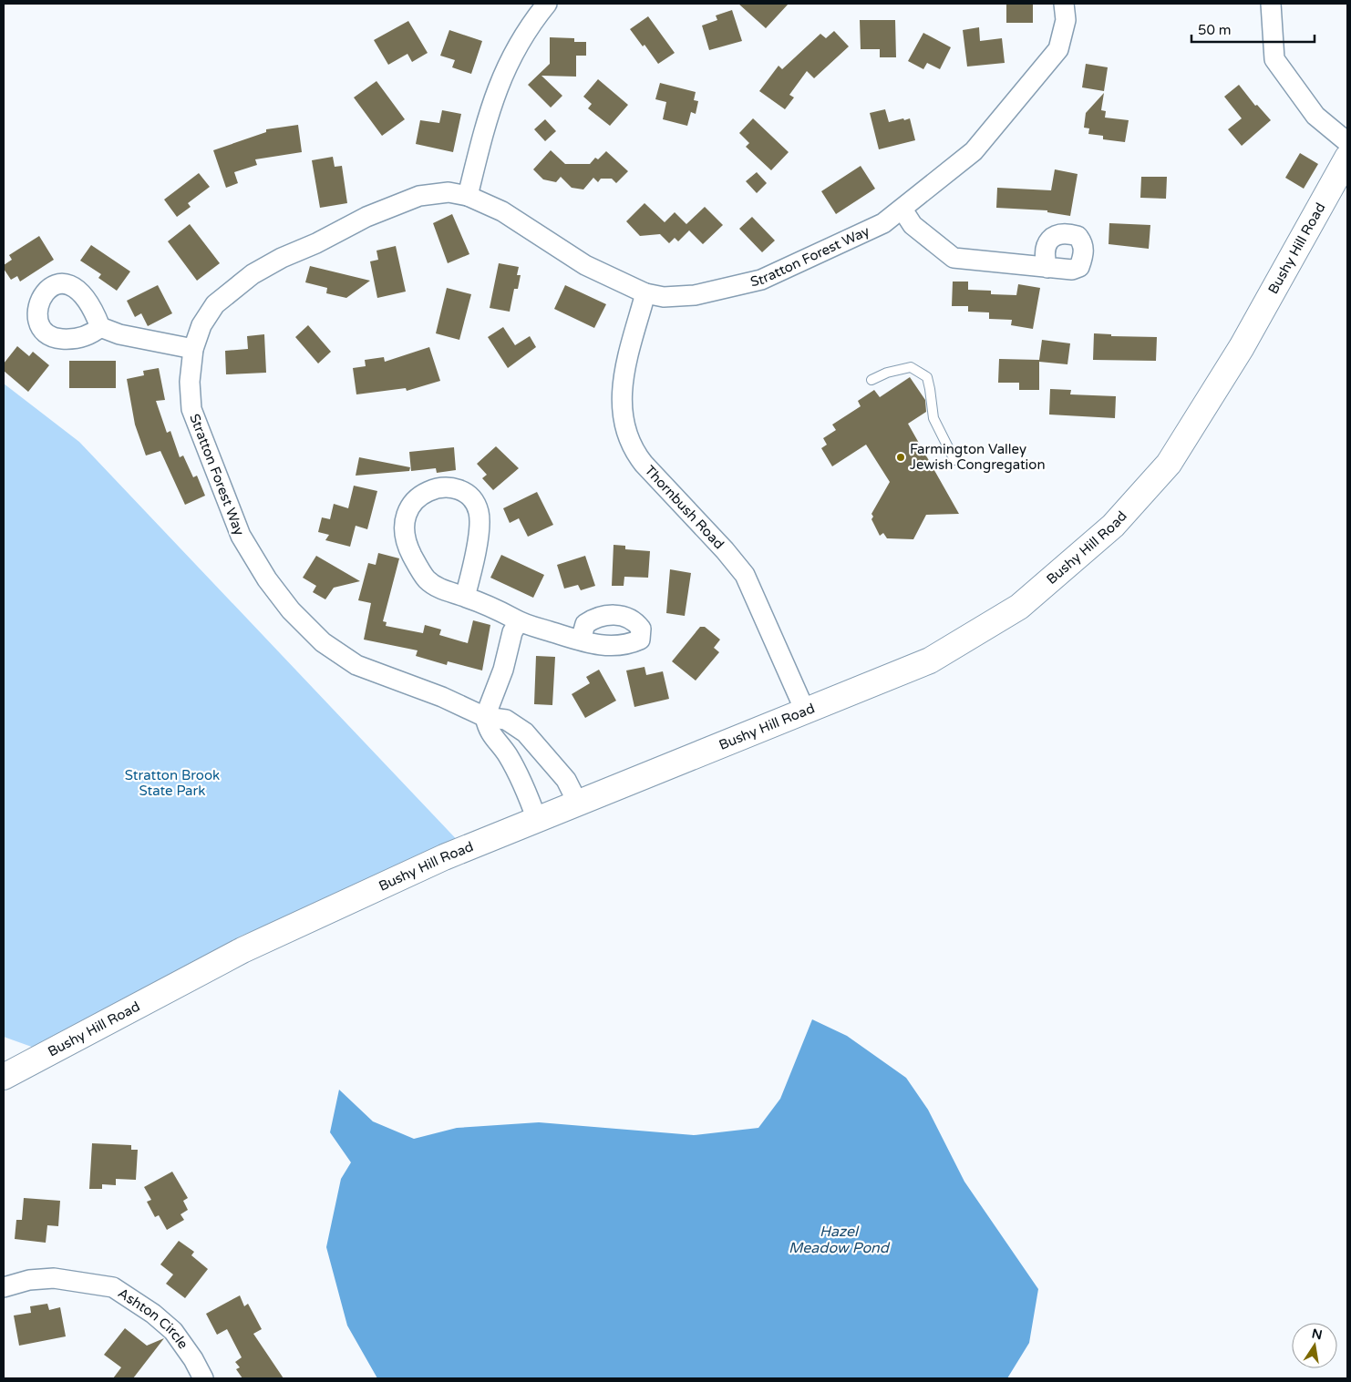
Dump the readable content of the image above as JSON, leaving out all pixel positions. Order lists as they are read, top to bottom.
{
  "streets": {
    "main road": ["Bushy Hill Road"],
    "street": ["Stratton Forest Way", "Thornbush Road", "Ashton Circle"]
  },
  "crossings": [
    ["Bushy Hill Road", "Stratton Forest Way"],
    ["Bushy Hill Road", "Thornbush Road"],
    ["Stratton Forest Way", "Thornbush Road"]
  ],
  "water": ["Hazel Meadow Pond"],
  "parks": ["Stratton Brook State Park"],
  "places": ["Farmington Valley Jewish Congregation"],
  "scale_bar": "50 m",
  "north": "top"
}
